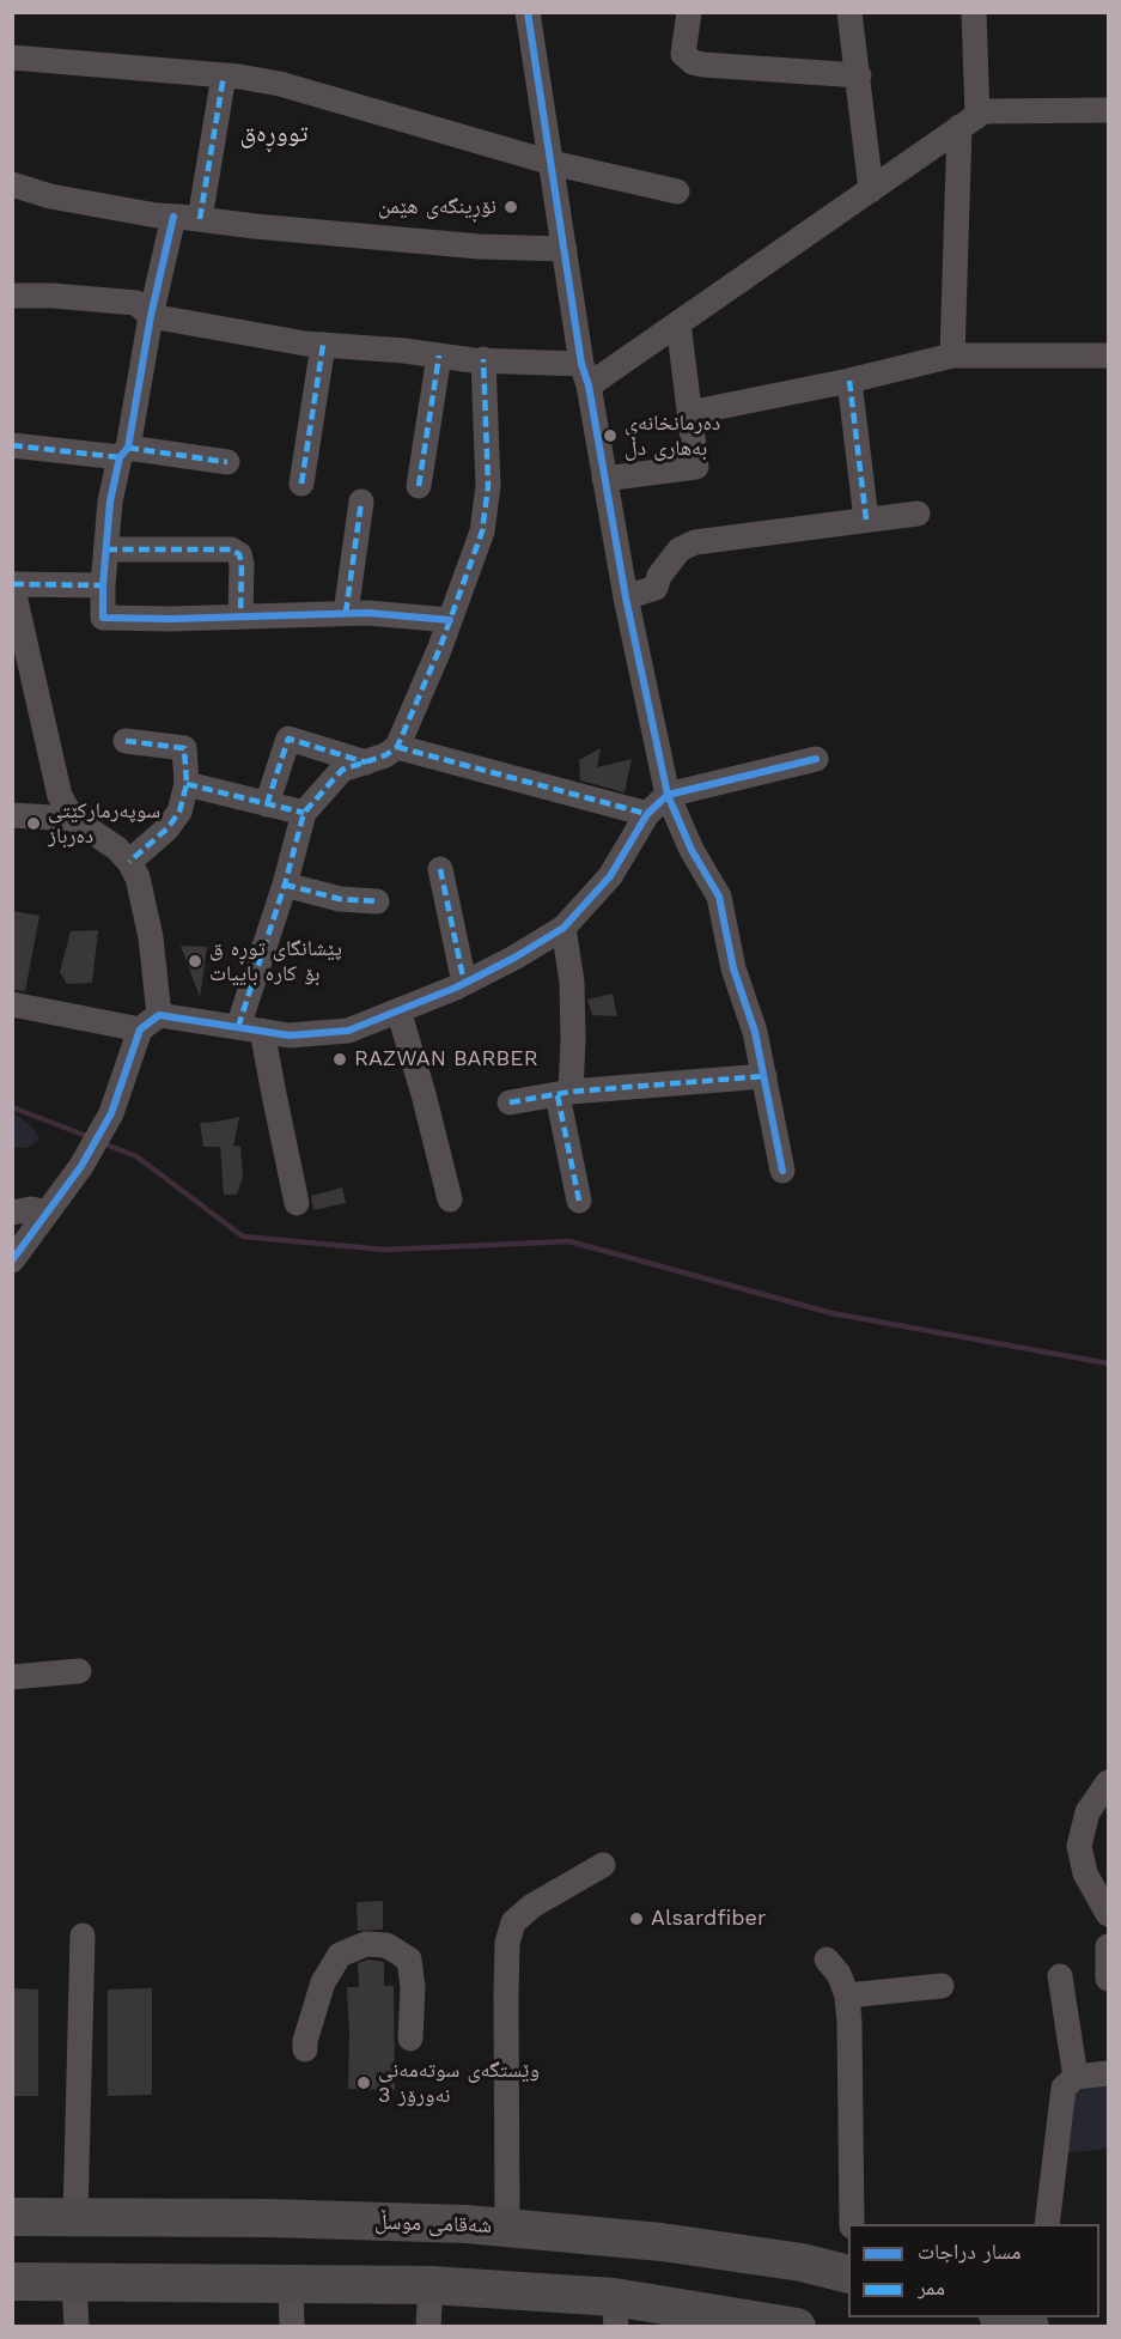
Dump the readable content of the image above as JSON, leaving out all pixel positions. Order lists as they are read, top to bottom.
{
  "streets": {
    "highway": ["شەقامی موسڵ"]
  },
  "districts": ["تووڕەق"],
  "places": [
    "نۆڕینگەی هێمن",
    "دەرمانخانەی بەهاری دڵ",
    "سوپەرمارکێتی دەرباز",
    "پێشانگای توڕه ق بۆ کاره باییات",
    "RAZWAN BARBER",
    "Alsardfiber",
    "وێستگەی سوتەمەنی نەورۆز 3"
  ],
  "legend": ["مسار دراجات", "ممر"]
}
